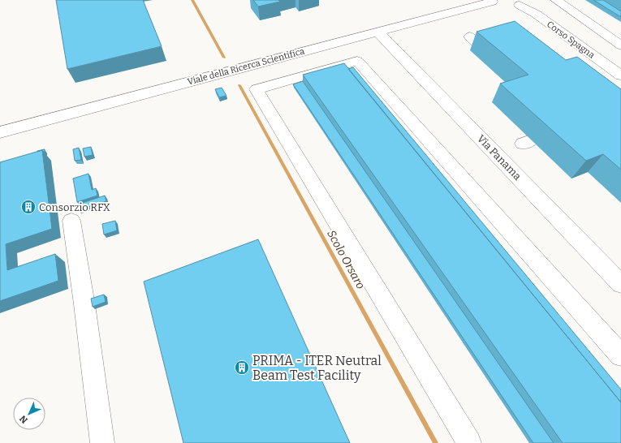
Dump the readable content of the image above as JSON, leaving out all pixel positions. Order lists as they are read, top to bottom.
{
  "streets": {
    "street": ["Corso Spagna", "Viale della Ricerca Scientifica", "Via Panama"]
  },
  "crossings": [
    ["Corso Spagna", "Viale della Ricerca Scientifica"],
    ["Viale della Ricerca Scientifica", "Via Panama"]
  ],
  "water": ["Scolo Orsaro"],
  "places": {
    "building": ["Consorzio RFX", "PRIMA - ITER Neutral Beam Test Facility"]
  },
  "north": "bottom left"
}
